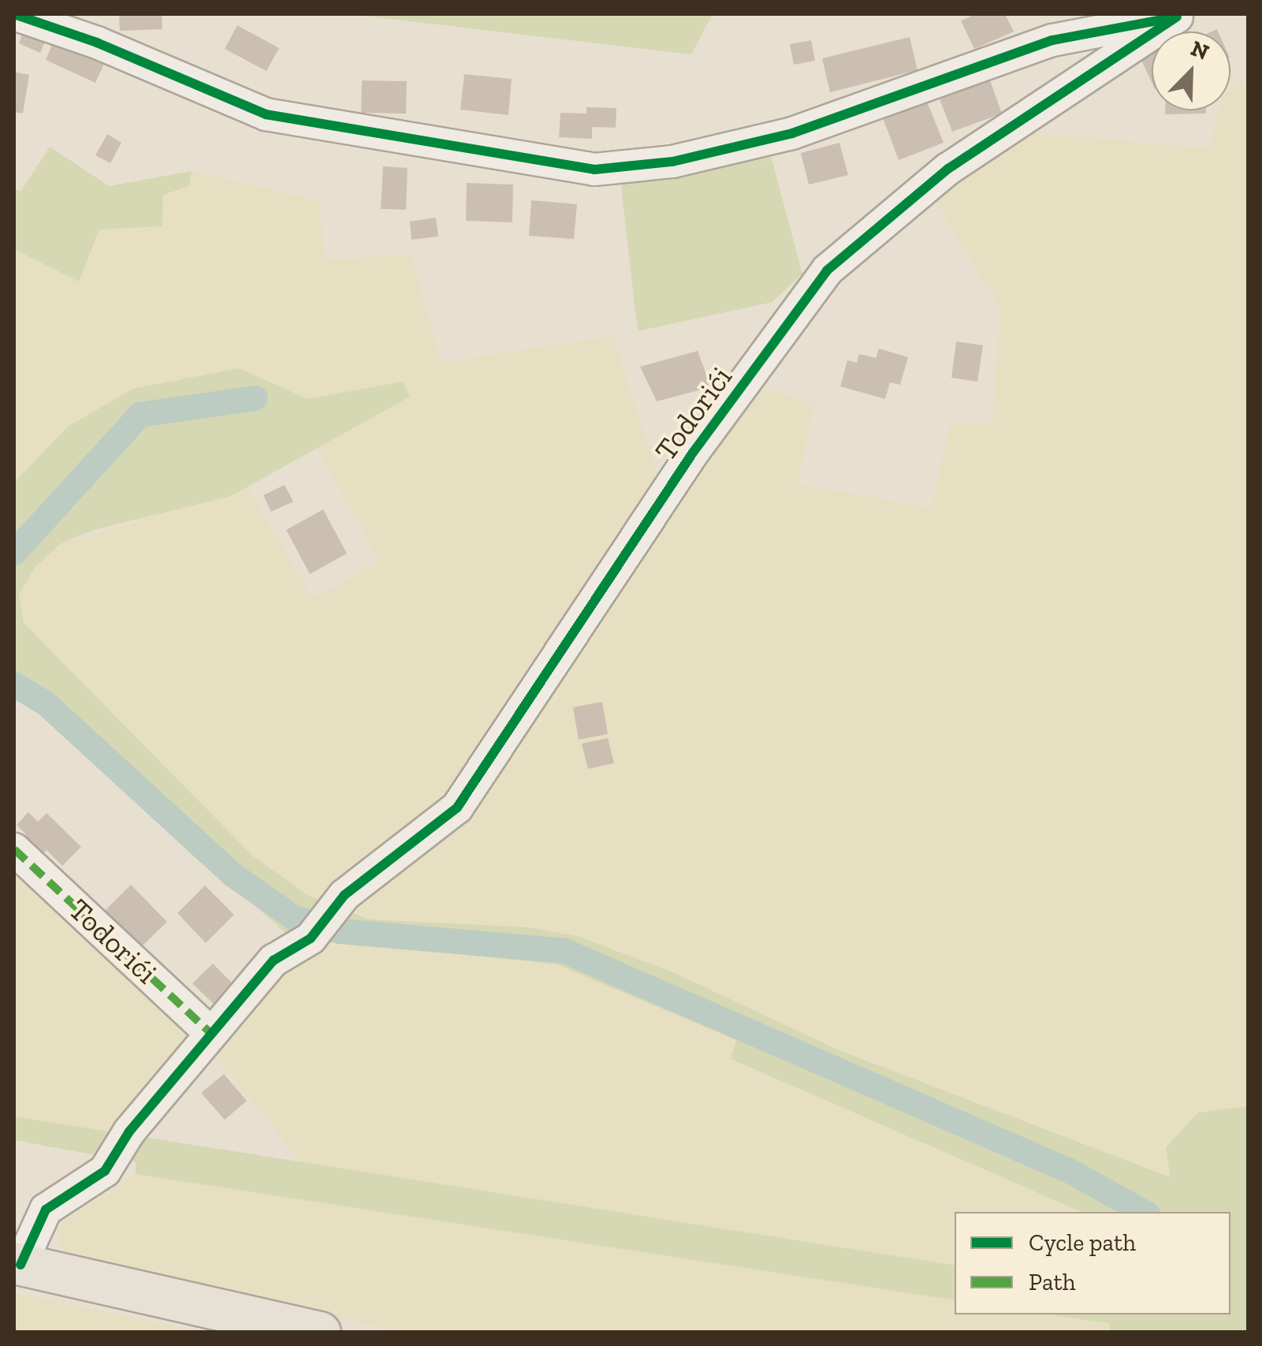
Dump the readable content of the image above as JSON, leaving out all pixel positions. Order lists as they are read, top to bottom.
{
  "streets": {
    "street": ["Todorići"]
  },
  "legend": ["Cycle path", "Path"],
  "north": "top right"
}
